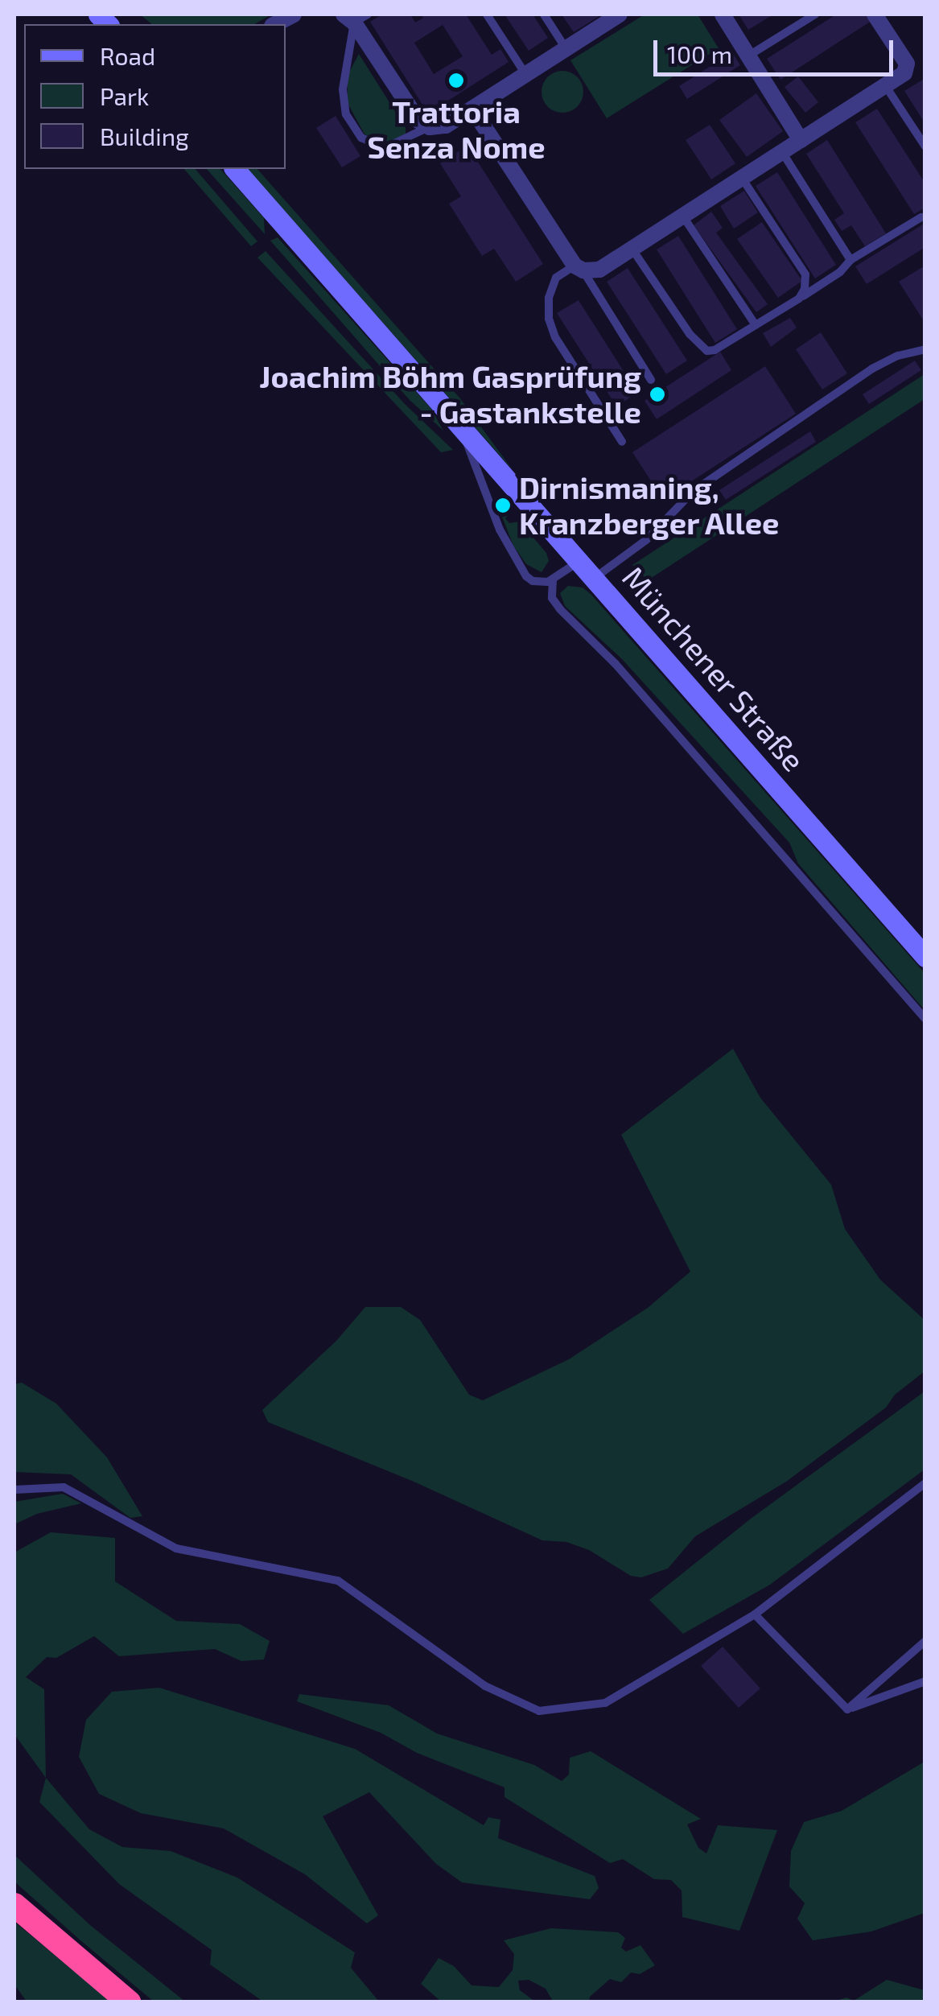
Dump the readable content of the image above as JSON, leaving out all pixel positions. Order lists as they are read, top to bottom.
{
  "streets": {
    "main road": ["Münchener Straße"]
  },
  "places": ["Trattoria Senza Nome", "Joachim Böhm Gasprüfung - Gastankstelle", "Dirnismaning, Kranzberger Allee"],
  "legend": ["Road", "Park", "Building"],
  "scale_bar": "100 m"
}
